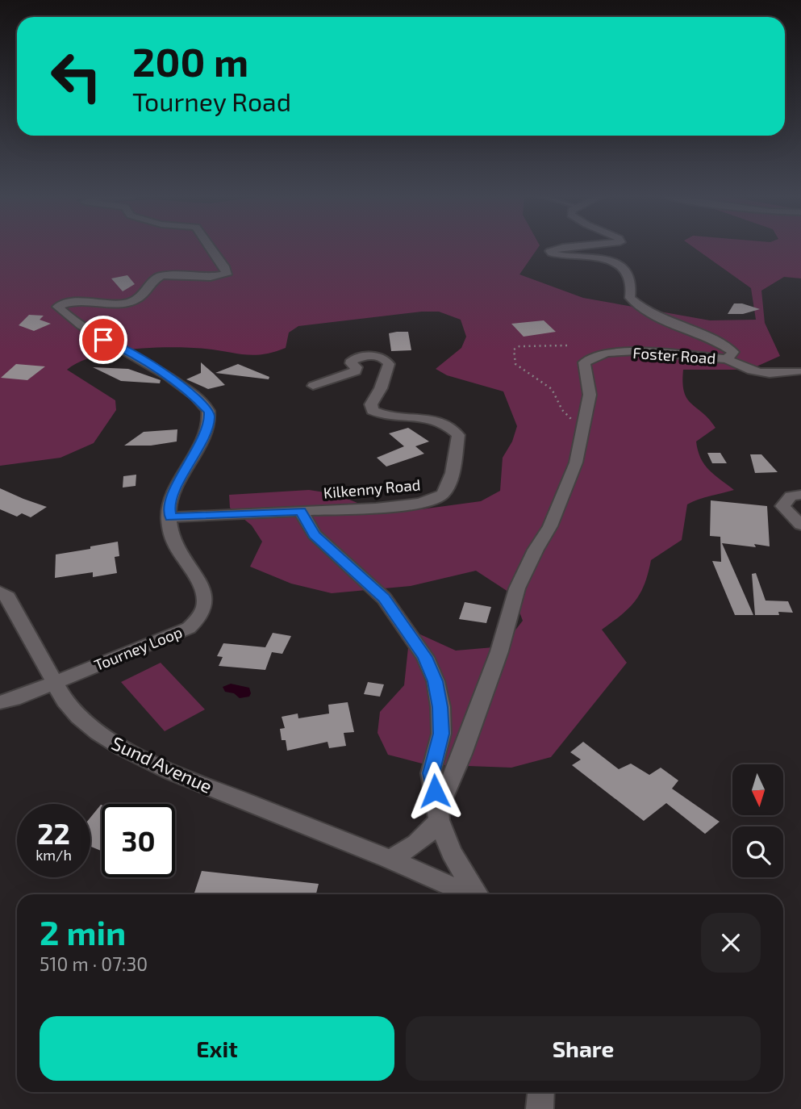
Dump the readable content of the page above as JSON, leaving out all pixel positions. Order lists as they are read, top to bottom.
{
  "streets": {
    "street": [
      "Foster Road",
      "Kilkenny Road",
      "Tourney Loop",
      "Sund Avenue"
    ]
  },
  "crossings": [
    ["Tourney Loop", "Sund Avenue"]
  ],
  "north": "bottom",
  "page": {
    "turn": ["200 m", "Tourney Road"],
    "speed": "22 km/h",
    "limit": "30",
    "heading": ["2 min", "510 m · 07:30"],
    "buttons": ["Exit", "Share"]
  }
}
